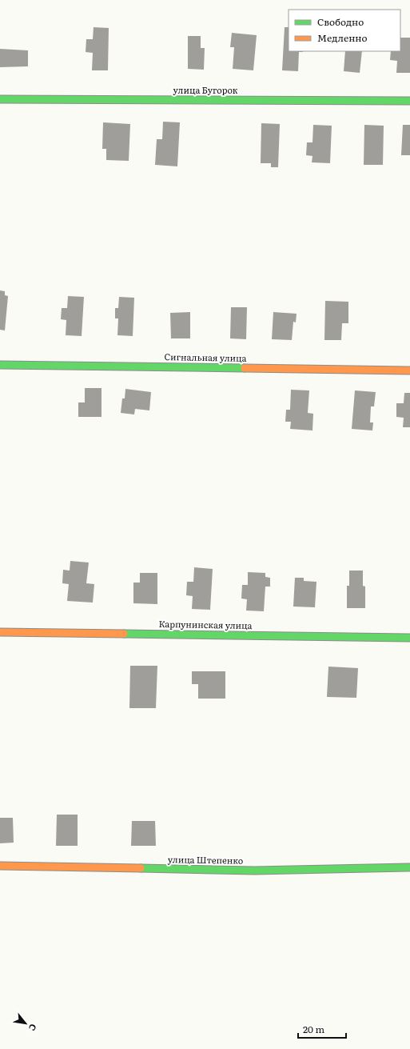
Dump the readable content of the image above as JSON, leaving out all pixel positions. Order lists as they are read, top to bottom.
{
  "streets": {
    "street": [
      "улица Бугорок",
      "Сигнальная улица",
      "Карпунинская улица",
      "улица Штепенко"
    ]
  },
  "legend": ["Свободно", "Медленно"],
  "scale_bar": "20 m",
  "north": "bottom right"
}
